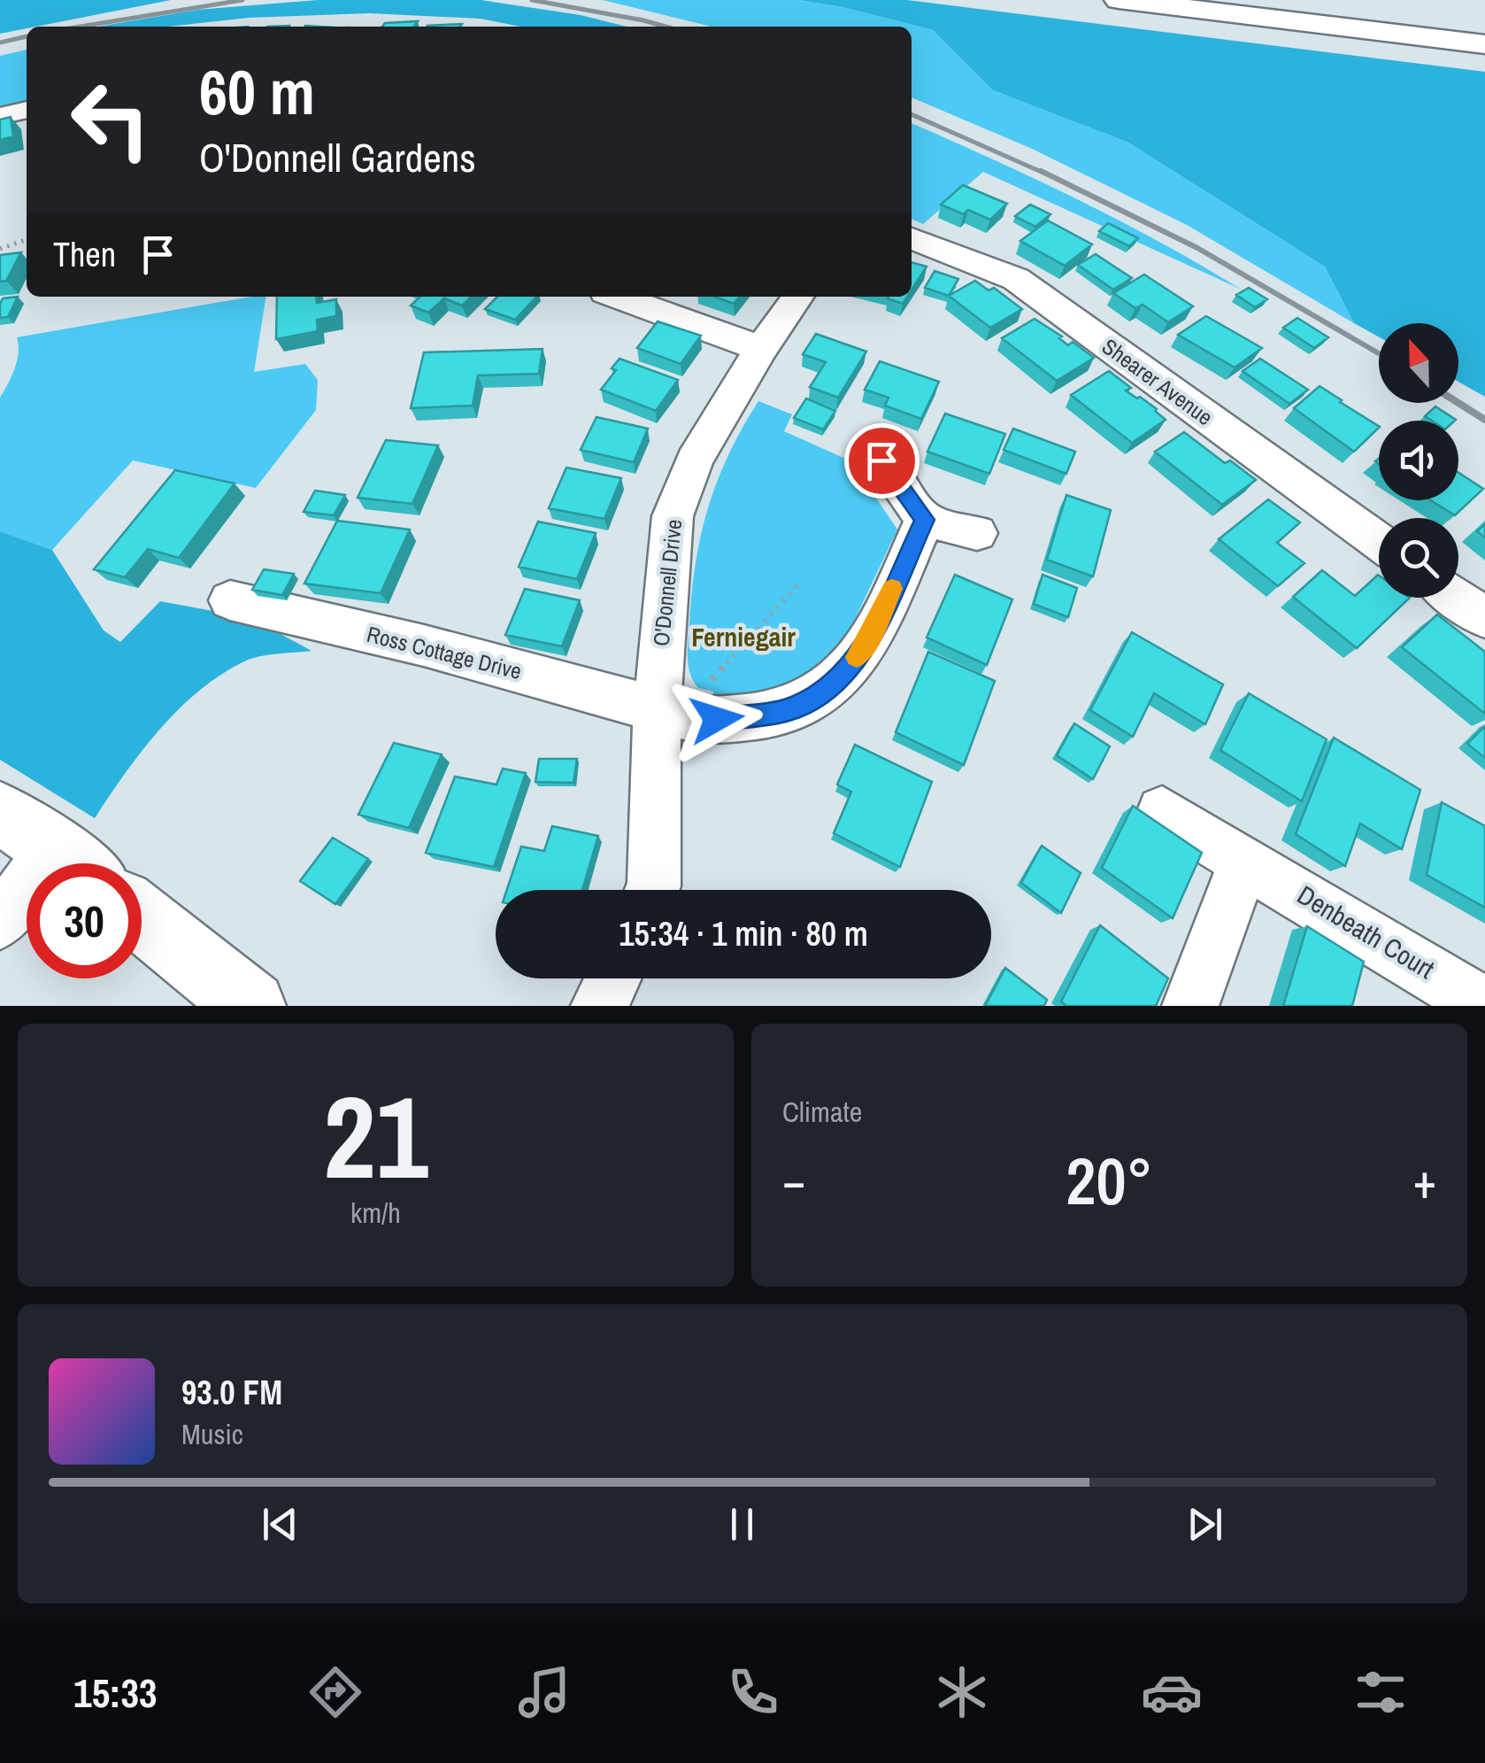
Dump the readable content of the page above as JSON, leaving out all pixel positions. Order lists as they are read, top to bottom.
{
  "streets": {
    "street": [
      "Shearer Avenue",
      "O'Donnell Drive",
      "Ross Cottage Drive",
      "Denbeath Court"
    ]
  },
  "crossings": [
    ["O'Donnell Drive", "Ross Cottage Drive"]
  ],
  "districts": ["Ferniegair"],
  "north": "top",
  "page": {
    "turn": ["60 m", "O'Donnell Gardens"],
    "then": "Then",
    "limit": "30",
    "trip": "15:34 · 1 min · 80 m",
    "tile": [
      ["21", "km/h"],
      "Climate"
    ],
    "heat": ["−", "20°", "+"],
    "song": ["93.0 FM", "Music"],
    "tabs": "15:33"
  }
}
